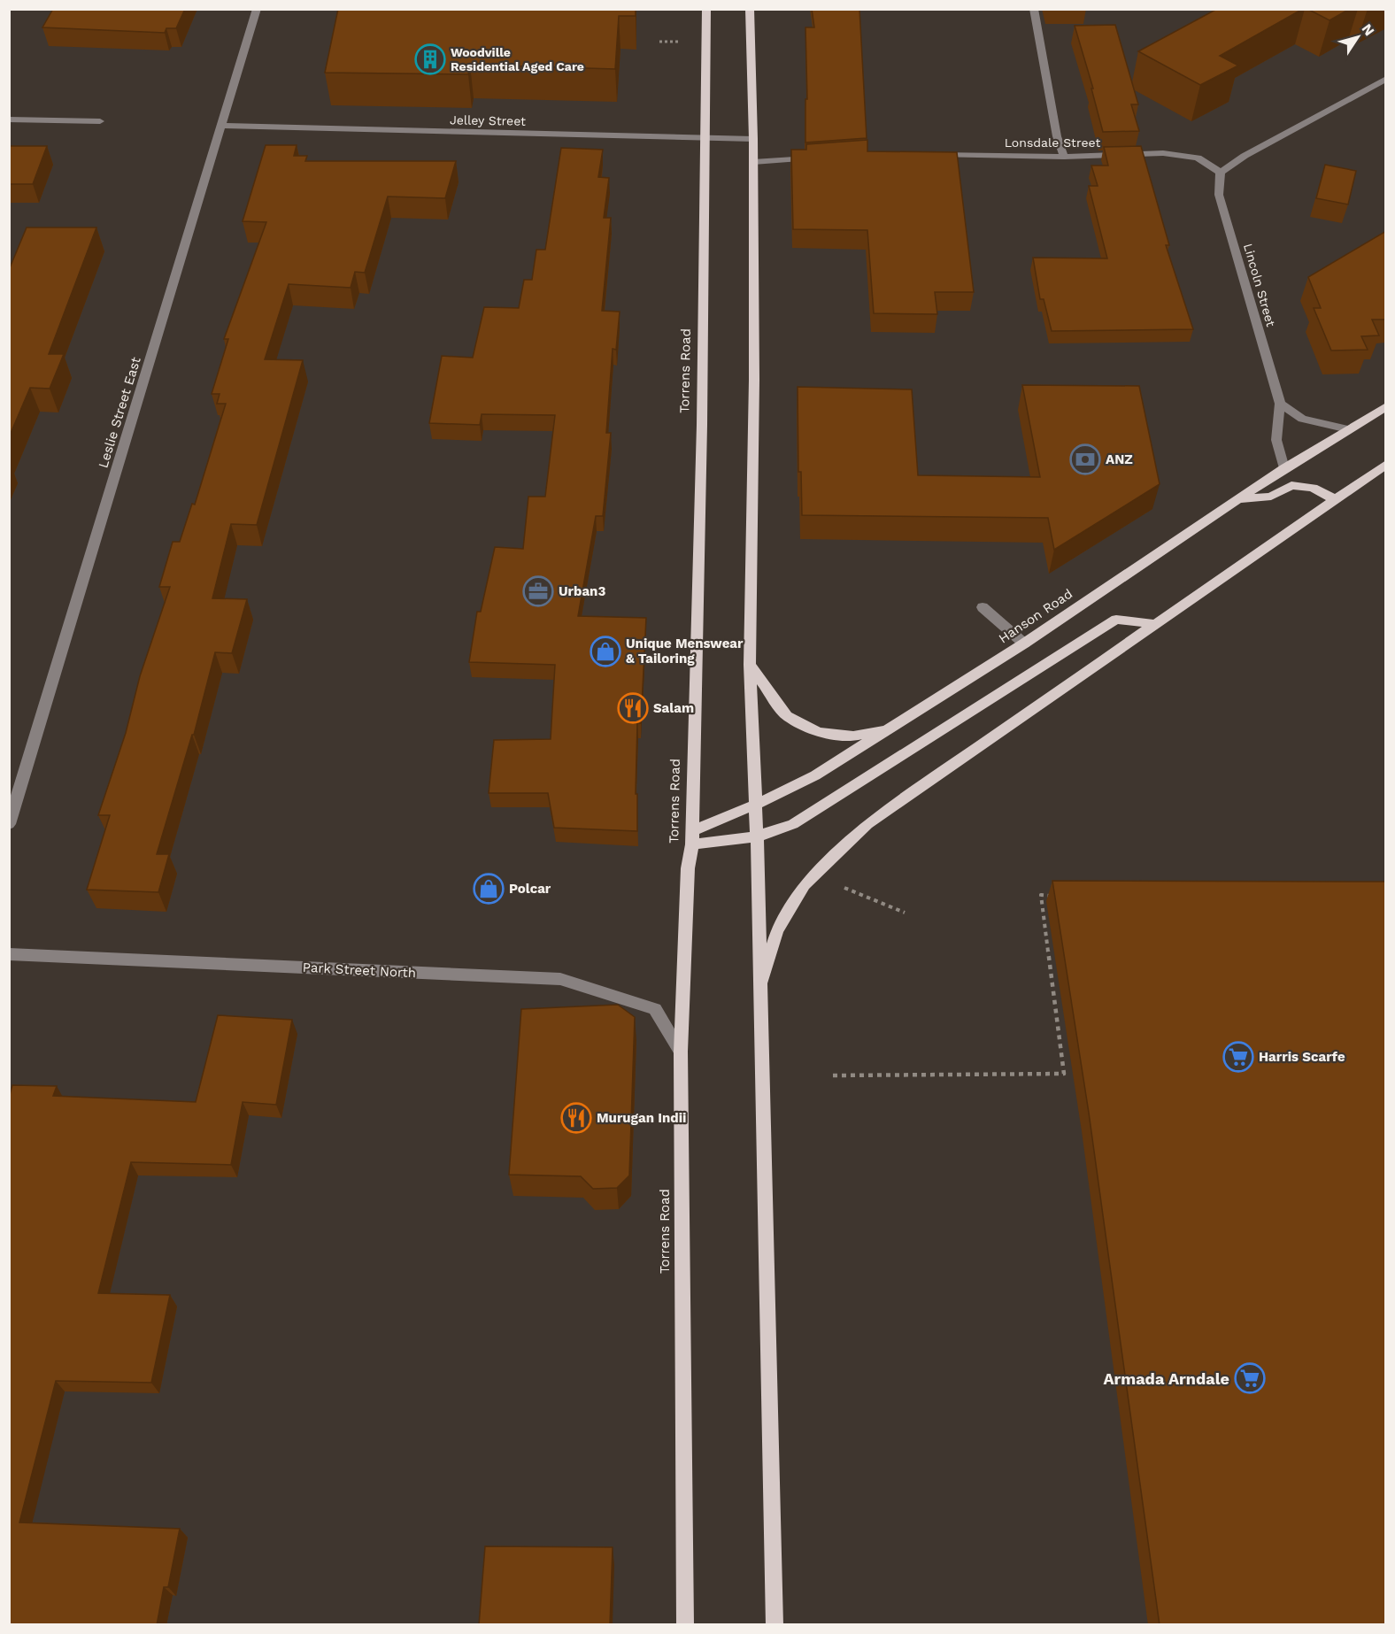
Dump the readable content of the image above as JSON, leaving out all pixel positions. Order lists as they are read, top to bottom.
{
  "streets": {
    "main road": ["Torrens Road", "Hanson Road"],
    "street": [
      "Jelley Street",
      "Lonsdale Street",
      "Lincoln Street",
      "Leslie Street East",
      "Park Street North"
    ]
  },
  "crossings": [
    ["Jelley Street", "Torrens Road"],
    ["Jelley Street", "Leslie Street East"],
    ["Lonsdale Street", "Lincoln Street"],
    ["Lincoln Street", "Hanson Road"],
    ["Torrens Road", "Hanson Road"],
    ["Torrens Road", "Park Street North"]
  ],
  "places": {
    "building": ["Woodville Residential Aged Care"],
    "bank": ["ANZ"],
    "office": ["Urban3"],
    "shop": ["Unique Menswear & Tailoring", "Polcar"],
    "restaurant": ["Salam", "Murugan Indii"],
    "supermarket": ["Harris Scarfe", "Armada Arndale"]
  },
  "north": "top right"
}
